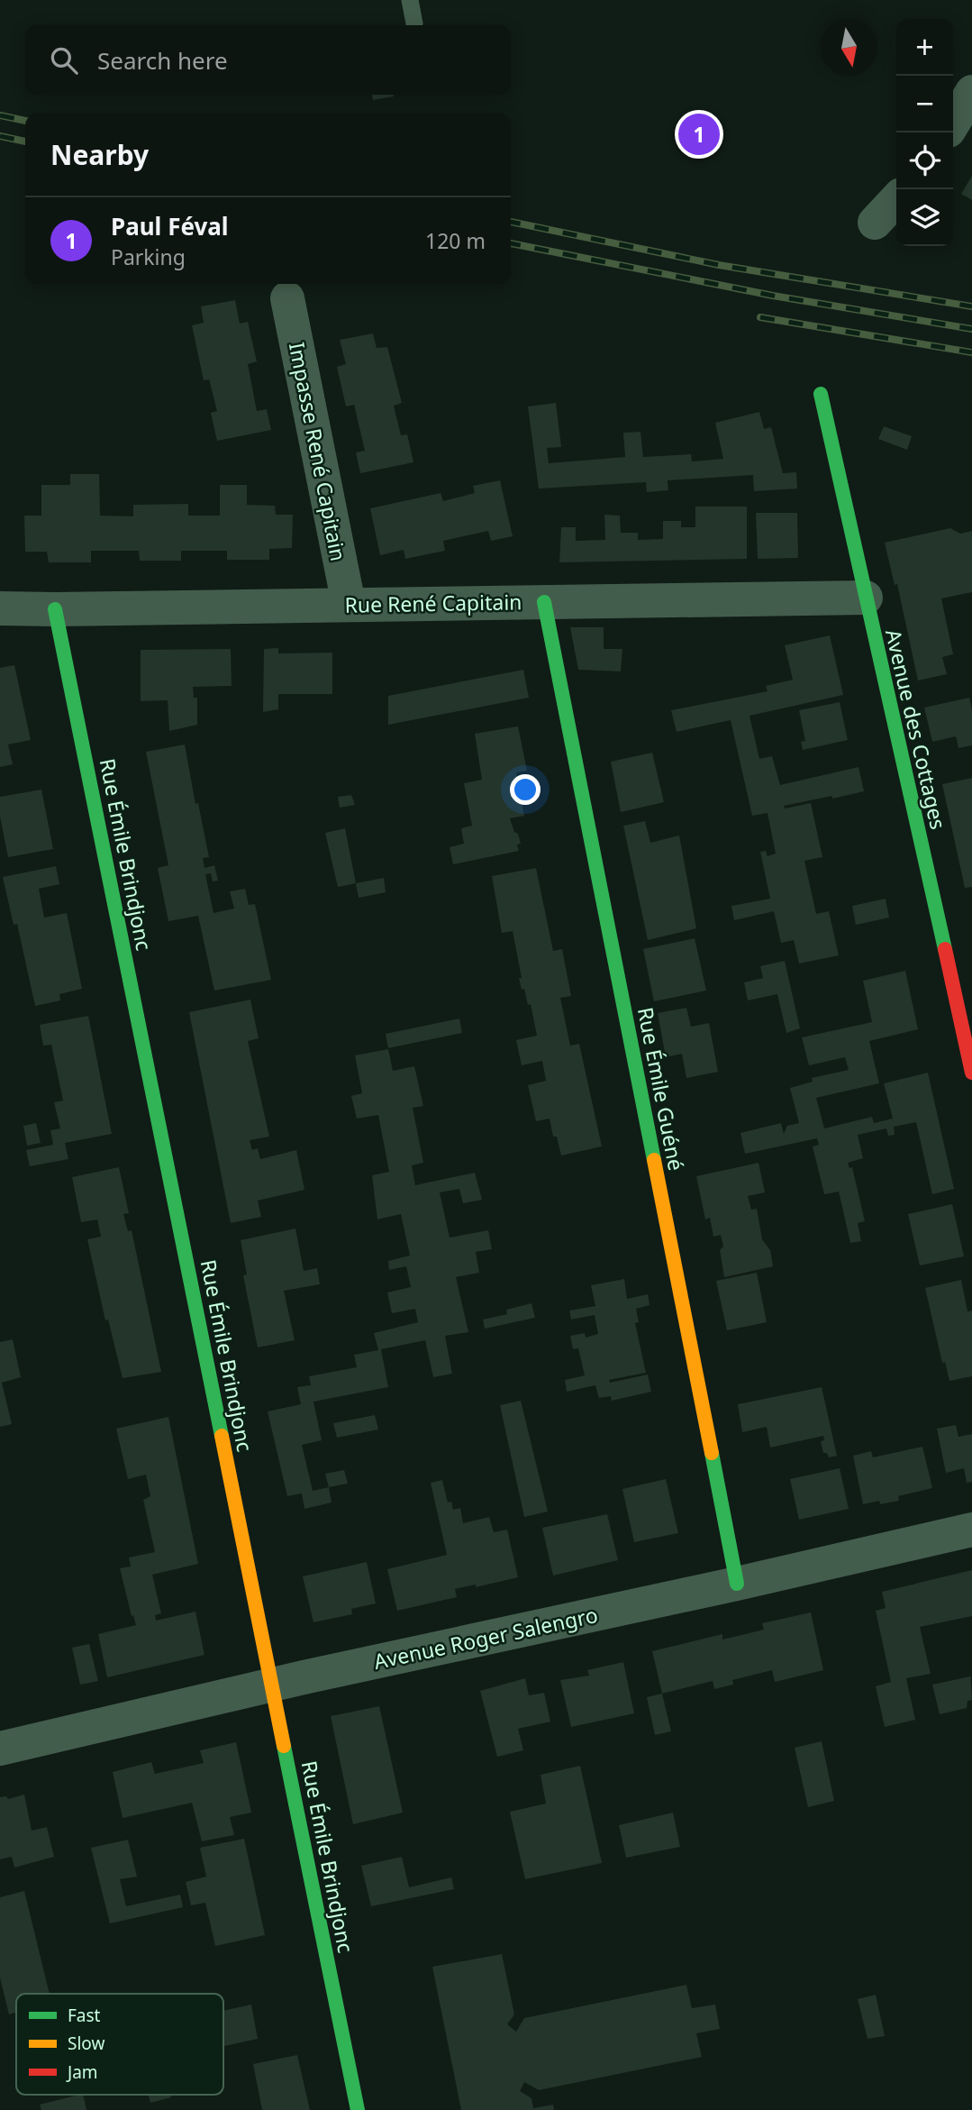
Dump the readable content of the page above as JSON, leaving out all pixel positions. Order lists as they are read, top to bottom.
{
  "streets": {
    "street": [
      "Impasse René Capitain",
      "Rue René Capitain",
      "Avenue des Cottages",
      "Rue Émile Brindjonc",
      "Rue Émile Guéné",
      "Avenue Roger Salengro"
    ]
  },
  "crossings": [
    ["Impasse René Capitain", "Rue René Capitain"],
    ["Rue René Capitain", "Avenue des Cottages"],
    ["Rue René Capitain", "Rue Émile Brindjonc"],
    ["Rue René Capitain", "Rue Émile Guéné"],
    ["Rue Émile Brindjonc", "Avenue Roger Salengro"],
    ["Rue Émile Guéné", "Avenue Roger Salengro"]
  ],
  "legend": ["Fast", "Slow", "Jam"],
  "north": "bottom",
  "page": {
    "map_buttons": ["+", "−"],
    "search": "Search here",
    "pins": "1",
    "heading": "Nearby",
    "list": [
      {
        "mark": "1",
        "name": "Paul Féval",
        "note": "Parking",
        "value": "120 m"
      }
    ]
  }
}
